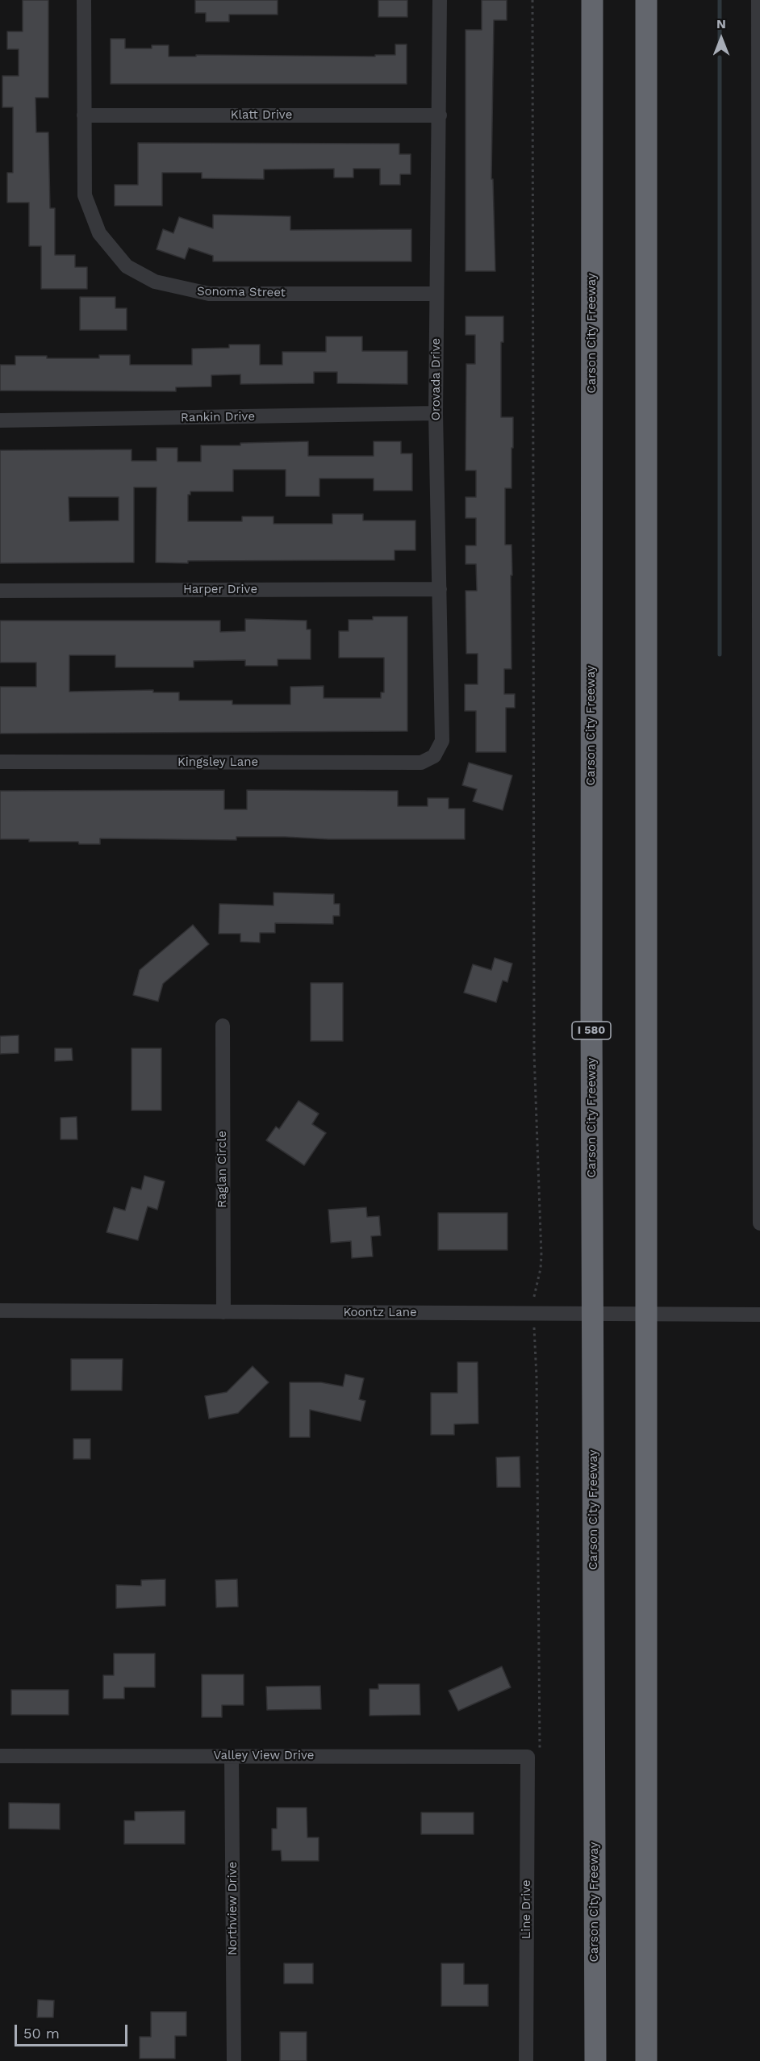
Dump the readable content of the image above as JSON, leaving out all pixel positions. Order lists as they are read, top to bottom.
{
  "streets": {
    "highway": ["Carson City Freeway", "I 580"],
    "street": [
      "Klatt Drive",
      "Sonoma Street",
      "Orovada Drive",
      "Rankin Drive",
      "Harper Drive",
      "Kingsley Lane",
      "Raglan Circle",
      "Koontz Lane",
      "Valley View Drive",
      "Northview Drive",
      "Line Drive"
    ]
  },
  "crossings": [
    ["Klatt Drive", "Sonoma Street"],
    ["Klatt Drive", "Orovada Drive"],
    ["Sonoma Street", "Orovada Drive"],
    ["Orovada Drive", "Rankin Drive"],
    ["Orovada Drive", "Harper Drive"],
    ["Orovada Drive", "Kingsley Lane"],
    ["Raglan Circle", "Koontz Lane"],
    ["Valley View Drive", "Northview Drive"],
    ["Valley View Drive", "Line Drive"]
  ],
  "scale_bar": "50 m",
  "north": "top"
}
